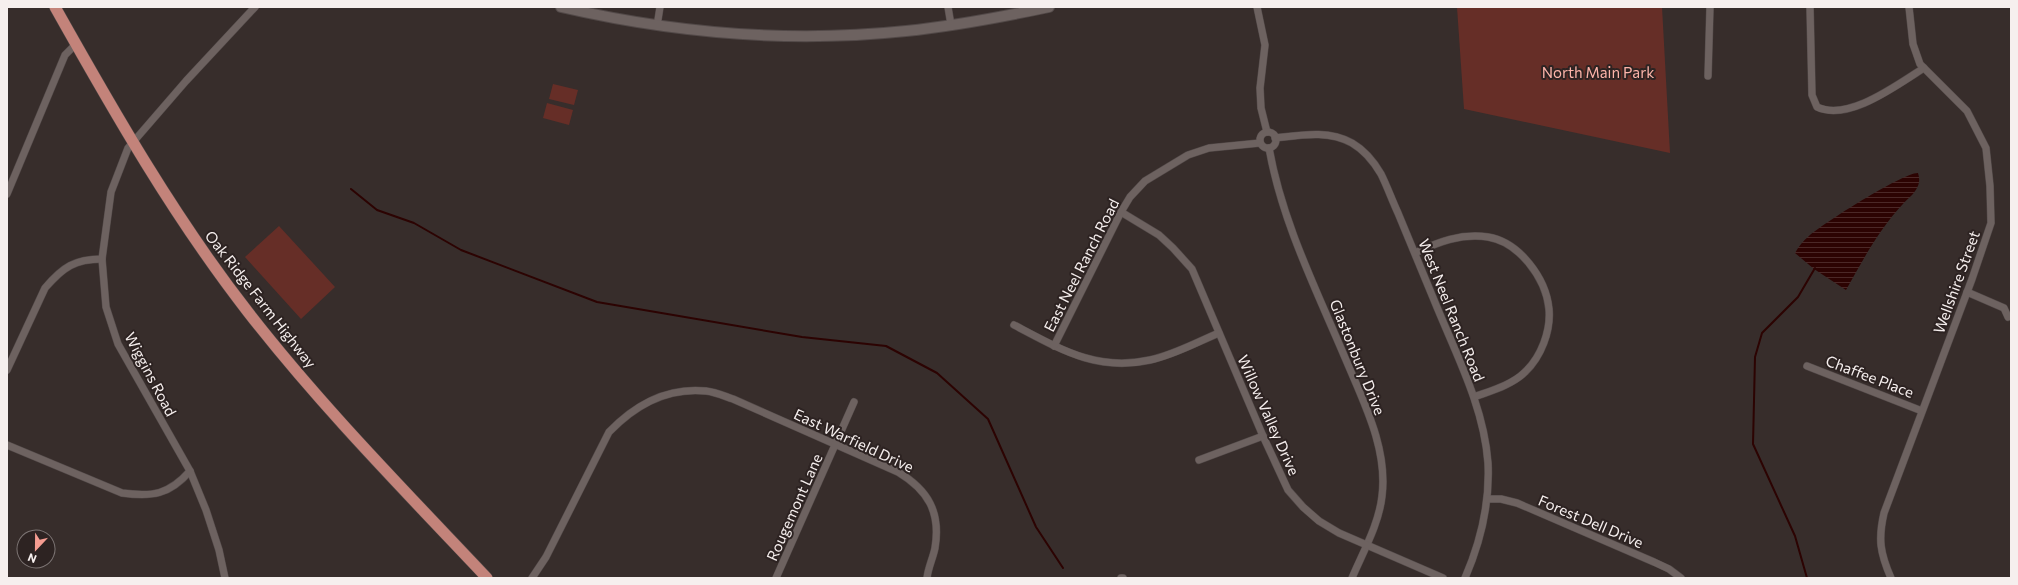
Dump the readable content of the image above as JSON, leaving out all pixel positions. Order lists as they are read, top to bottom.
{
  "streets": {
    "main road": ["Oak Ridge Farm Highway"],
    "street": [
      "East Neel Ranch Road",
      "Wellshire Street",
      "West Neel Ranch Road",
      "Glastonbury Drive",
      "Wiggins Road",
      "Chaffee Place",
      "Willow Valley Drive",
      "East Warfield Drive",
      "Rougemont Lane",
      "Forest Dell Drive"
    ]
  },
  "crossings": [
    ["East Neel Ranch Road", "West Neel Ranch Road"],
    ["East Neel Ranch Road", "Glastonbury Drive"],
    ["East Neel Ranch Road", "Willow Valley Drive"],
    ["Wellshire Street", "Chaffee Place"],
    ["Oak Ridge Farm Highway", "Wiggins Road"],
    ["West Neel Ranch Road", "Glastonbury Drive"],
    ["West Neel Ranch Road", "Forest Dell Drive"],
    ["Glastonbury Drive", "Willow Valley Drive"],
    ["East Warfield Drive", "Rougemont Lane"]
  ],
  "parks": ["North Main Park"],
  "north": "bottom"
}
